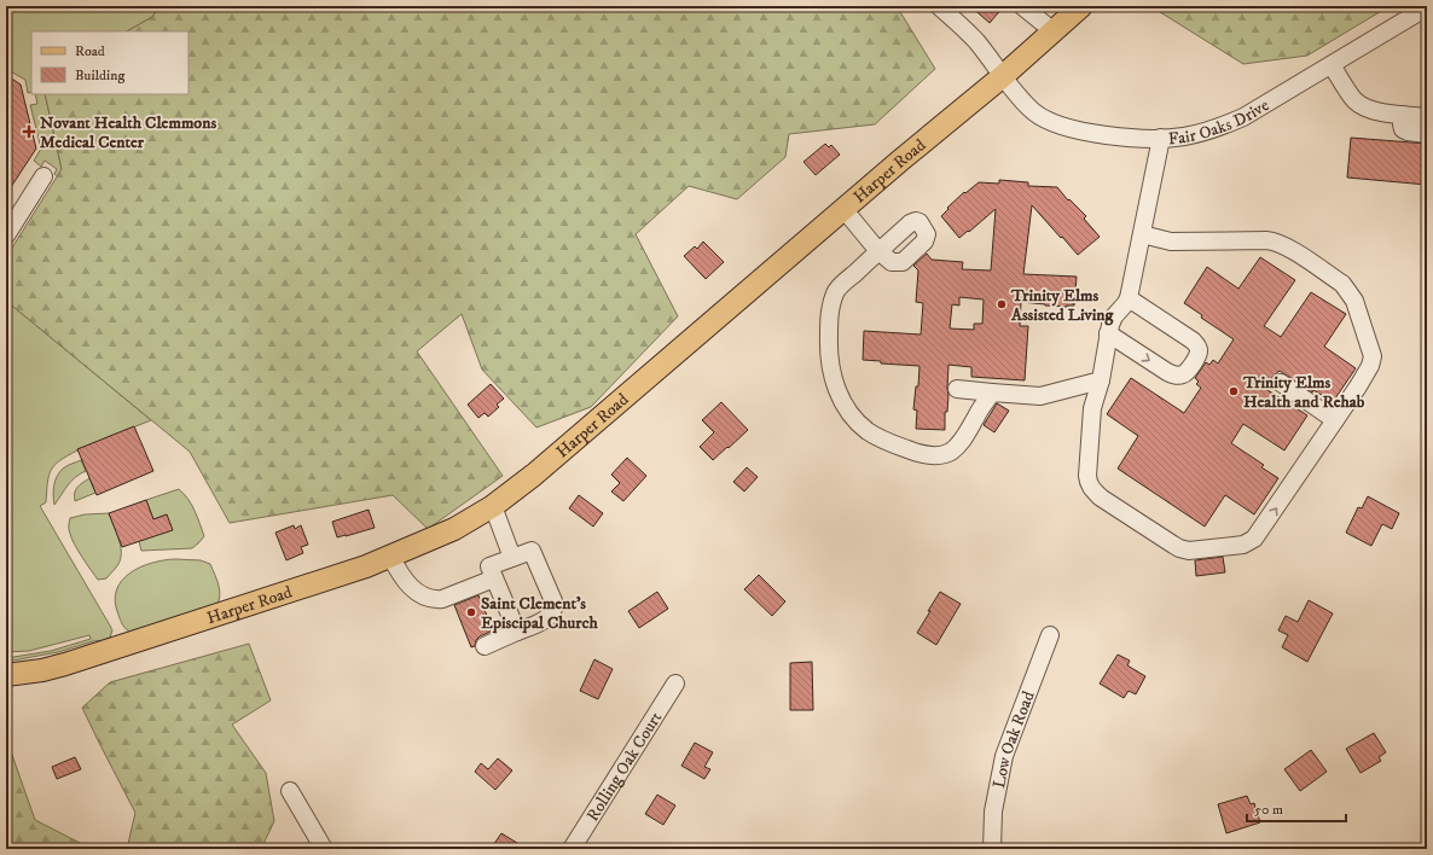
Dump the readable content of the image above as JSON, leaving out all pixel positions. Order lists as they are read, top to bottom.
{
  "streets": {
    "main road": ["Harper Road"],
    "street": ["Fair Oaks Drive", "Low Oak Road", "Rolling Oak Court"]
  },
  "crossings": [
    ["Fair Oaks Drive", "Harper Road"]
  ],
  "places": {
    "health": ["Novant Health Clemmons Medical Center"],
    "other": ["Trinity Elms Assisted Living", "Trinity Elms Health and Rehab", "Saint Clement's Episcipal Church"]
  },
  "legend": ["Road", "Building"],
  "scale_bar": "50 m"
}
